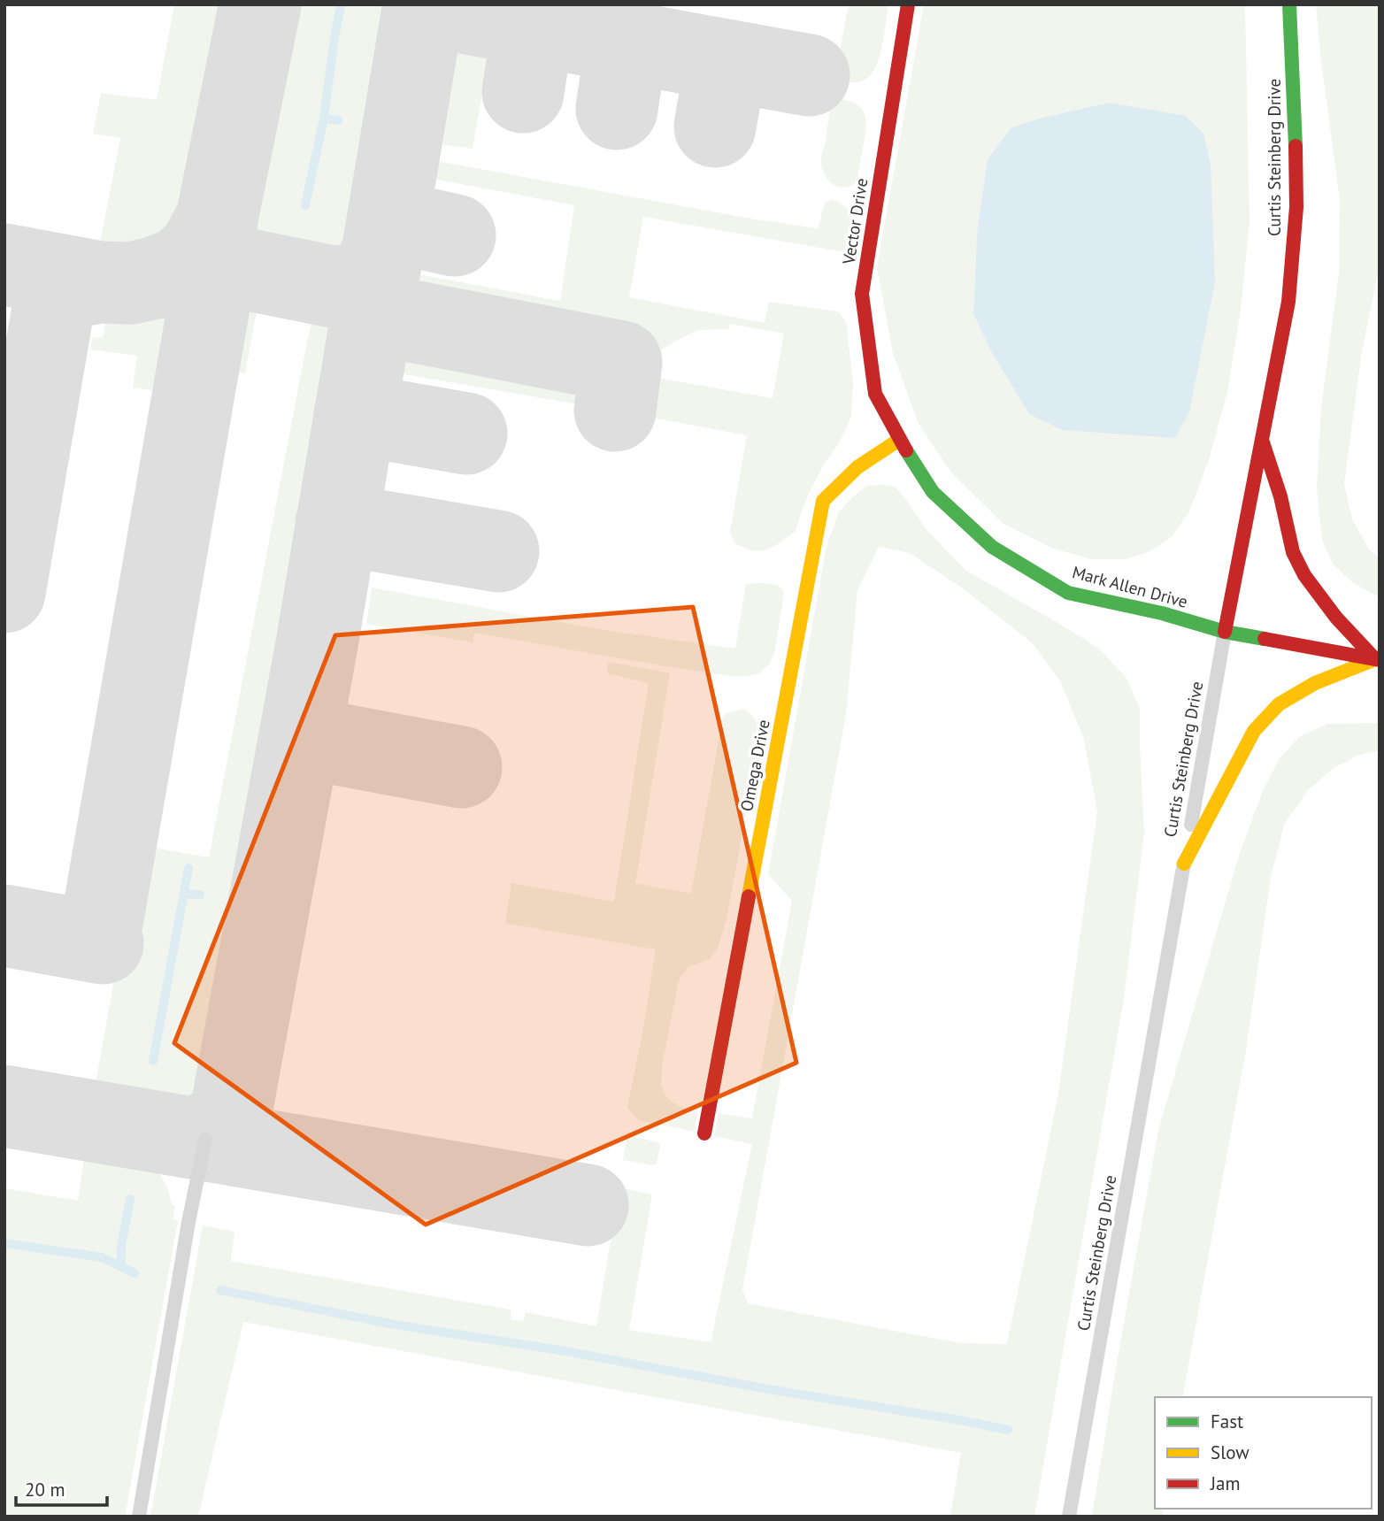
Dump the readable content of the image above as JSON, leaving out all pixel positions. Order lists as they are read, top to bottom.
{
  "streets": {
    "street": [
      "Curtis Steinberg Drive",
      "Vector Drive",
      "Mark Allen Drive",
      "Omega Drive"
    ]
  },
  "crossings": [
    ["Curtis Steinberg Drive", "Mark Allen Drive"],
    ["Vector Drive", "Mark Allen Drive"],
    ["Vector Drive", "Omega Drive"],
    ["Mark Allen Drive", "Omega Drive"]
  ],
  "legend": ["Fast", "Slow", "Jam"],
  "scale_bar": "20 m"
}
